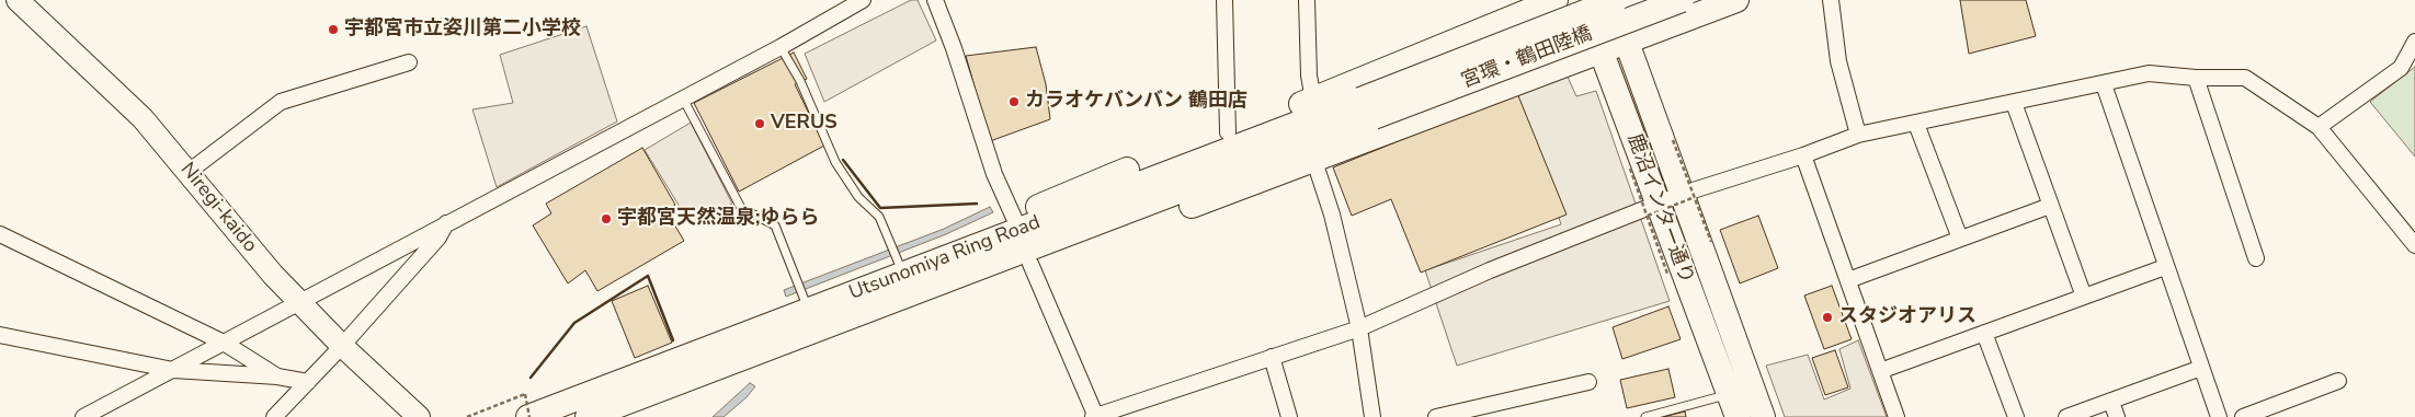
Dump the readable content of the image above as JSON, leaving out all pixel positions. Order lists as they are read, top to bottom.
{
  "streets": {
    "main road": ["宮環・鶴田陸橋", "鹿沼インター通り", "Utsunomiya Ring Road"],
    "street": ["Niregi-kaido"]
  },
  "crossings": [
    ["宮環・鶴田陸橋", "Utsunomiya Ring Road"]
  ],
  "places": [
    "宇都宮市立姿川第二小学校",
    "カラオケバンバン 鶴田店",
    "VERUS",
    "宇都宮天然温泉;ゆらら",
    "スタジオアリス"
  ]
}
